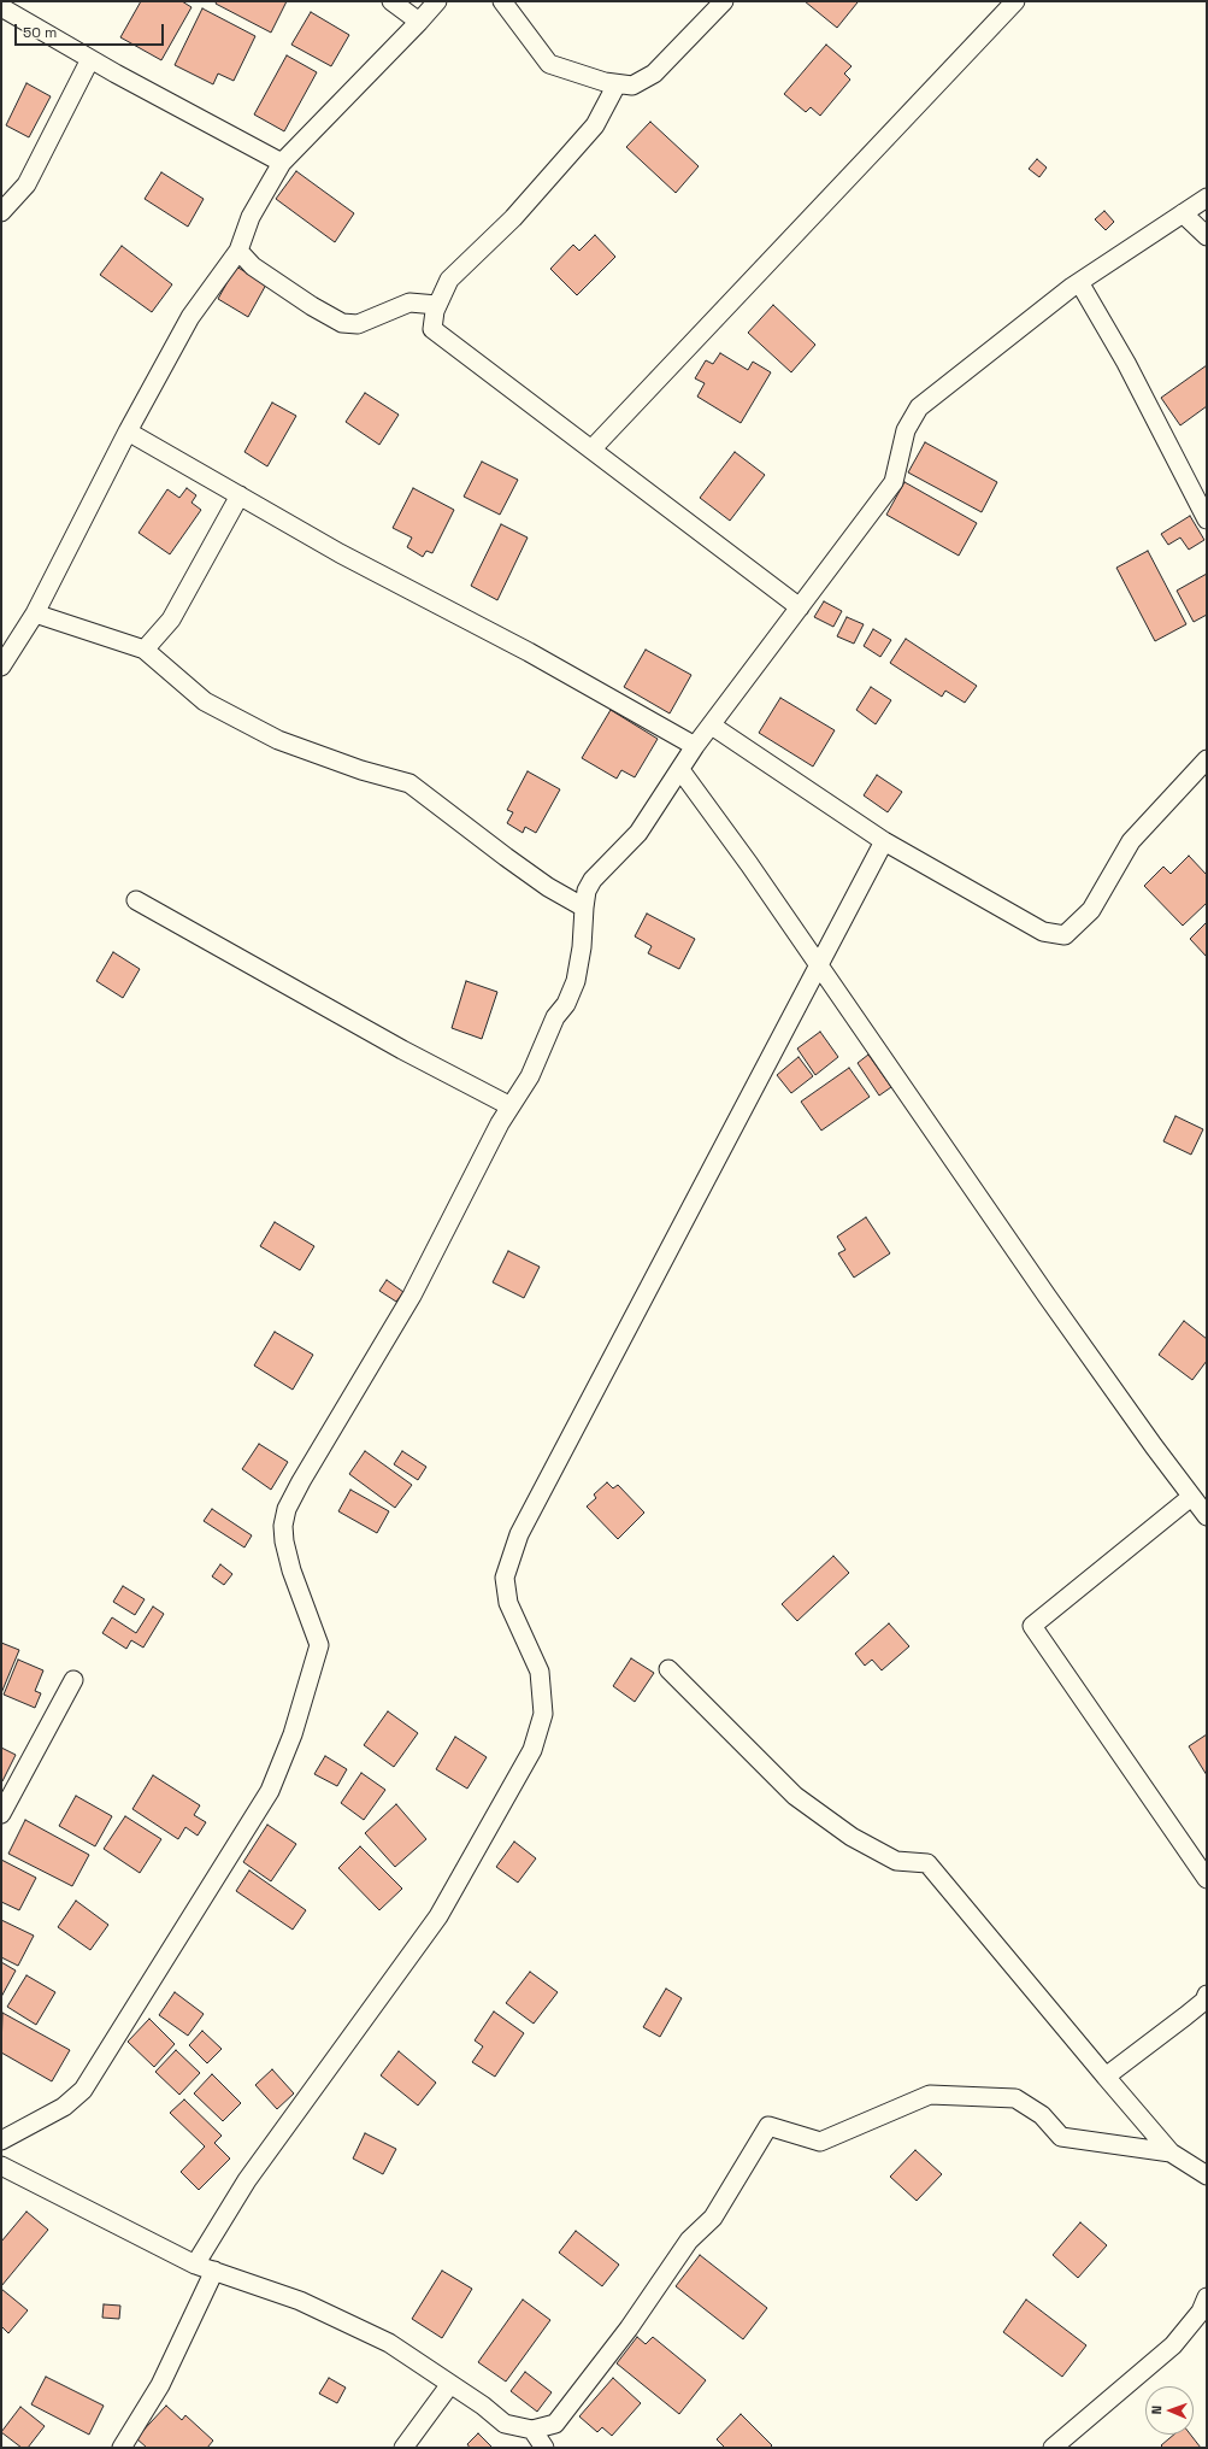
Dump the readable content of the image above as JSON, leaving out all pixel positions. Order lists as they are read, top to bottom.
{
  "scale_bar": "50 m",
  "north": "left"
}
